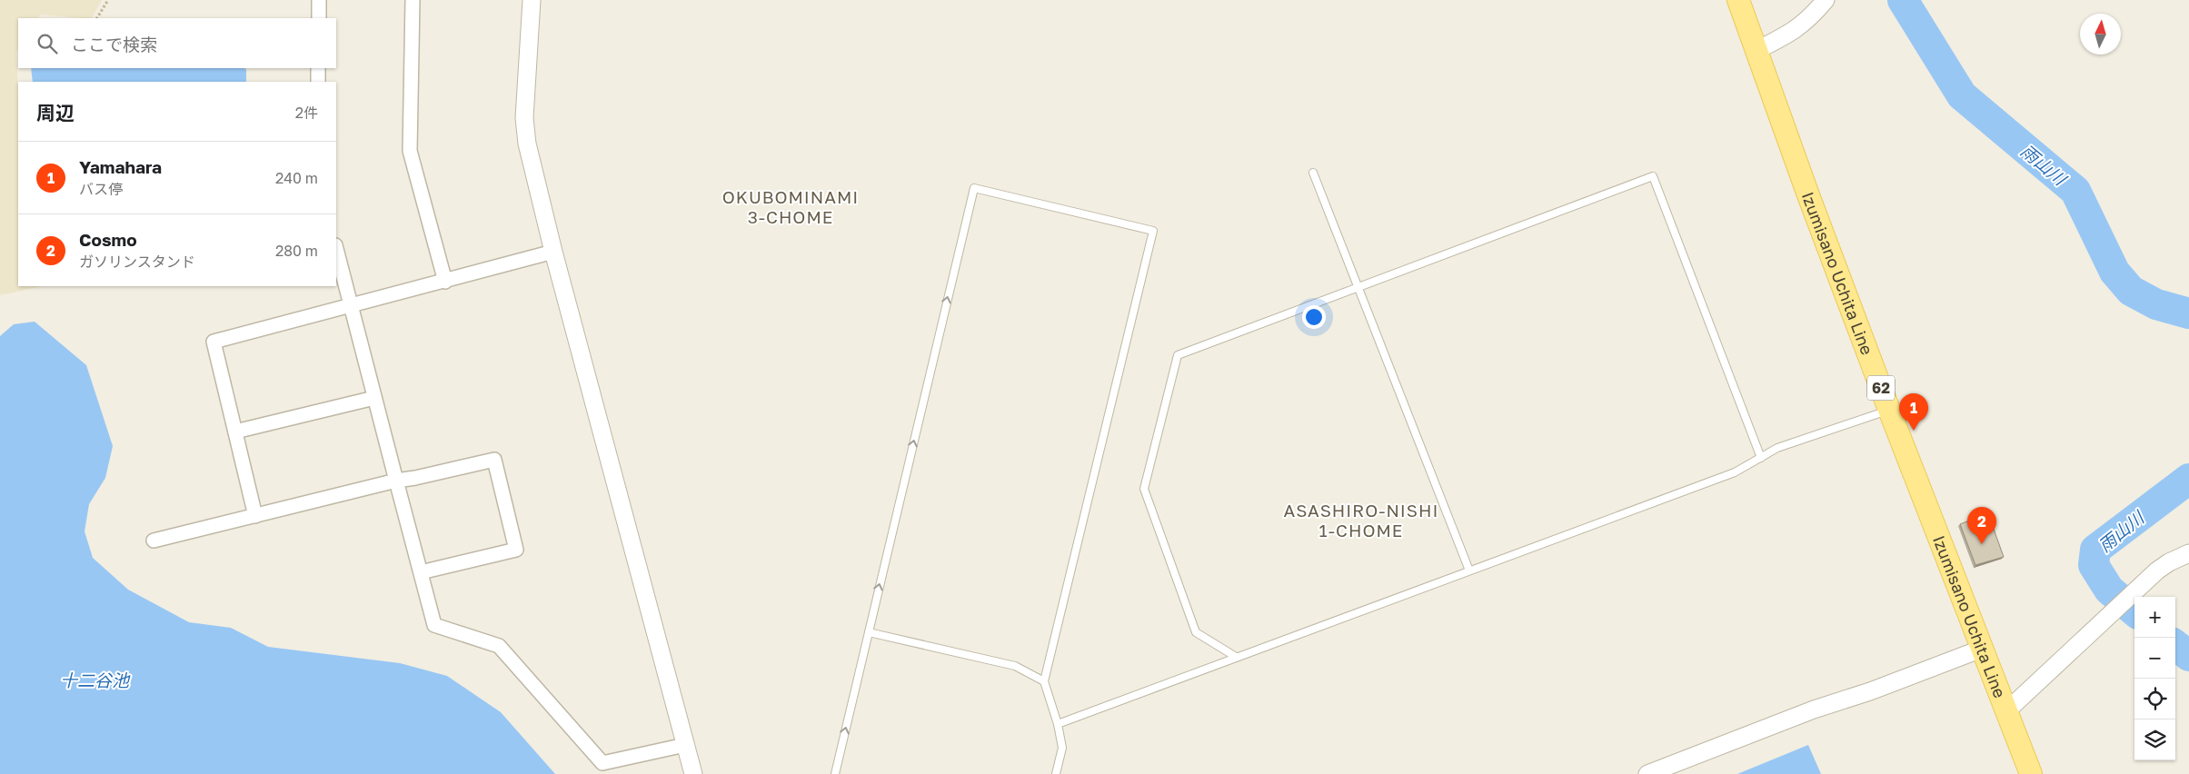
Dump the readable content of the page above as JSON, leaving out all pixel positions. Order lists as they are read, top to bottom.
{
  "streets": {
    "main road": ["Izumisano Uchita Line", "62"]
  },
  "districts": ["OKUBOMINAMI 3-CHOME", "ASASHIRO-NISHI 1-CHOME"],
  "water": ["雨山川", "十二谷池"],
  "north": "top",
  "page": {
    "search": "ここで検索",
    "heading": ["周辺", "2件"],
    "list": [
      {
        "mark": "1",
        "name": "Yamahara",
        "note": "バス停",
        "value": "240 m"
      },
      {
        "mark": "2",
        "name": "Cosmo",
        "note": "ガソリンスタンド",
        "value": "280 m"
      }
    ],
    "pins": ["1", "2"],
    "map_buttons": ["+", "−"]
  }
}
